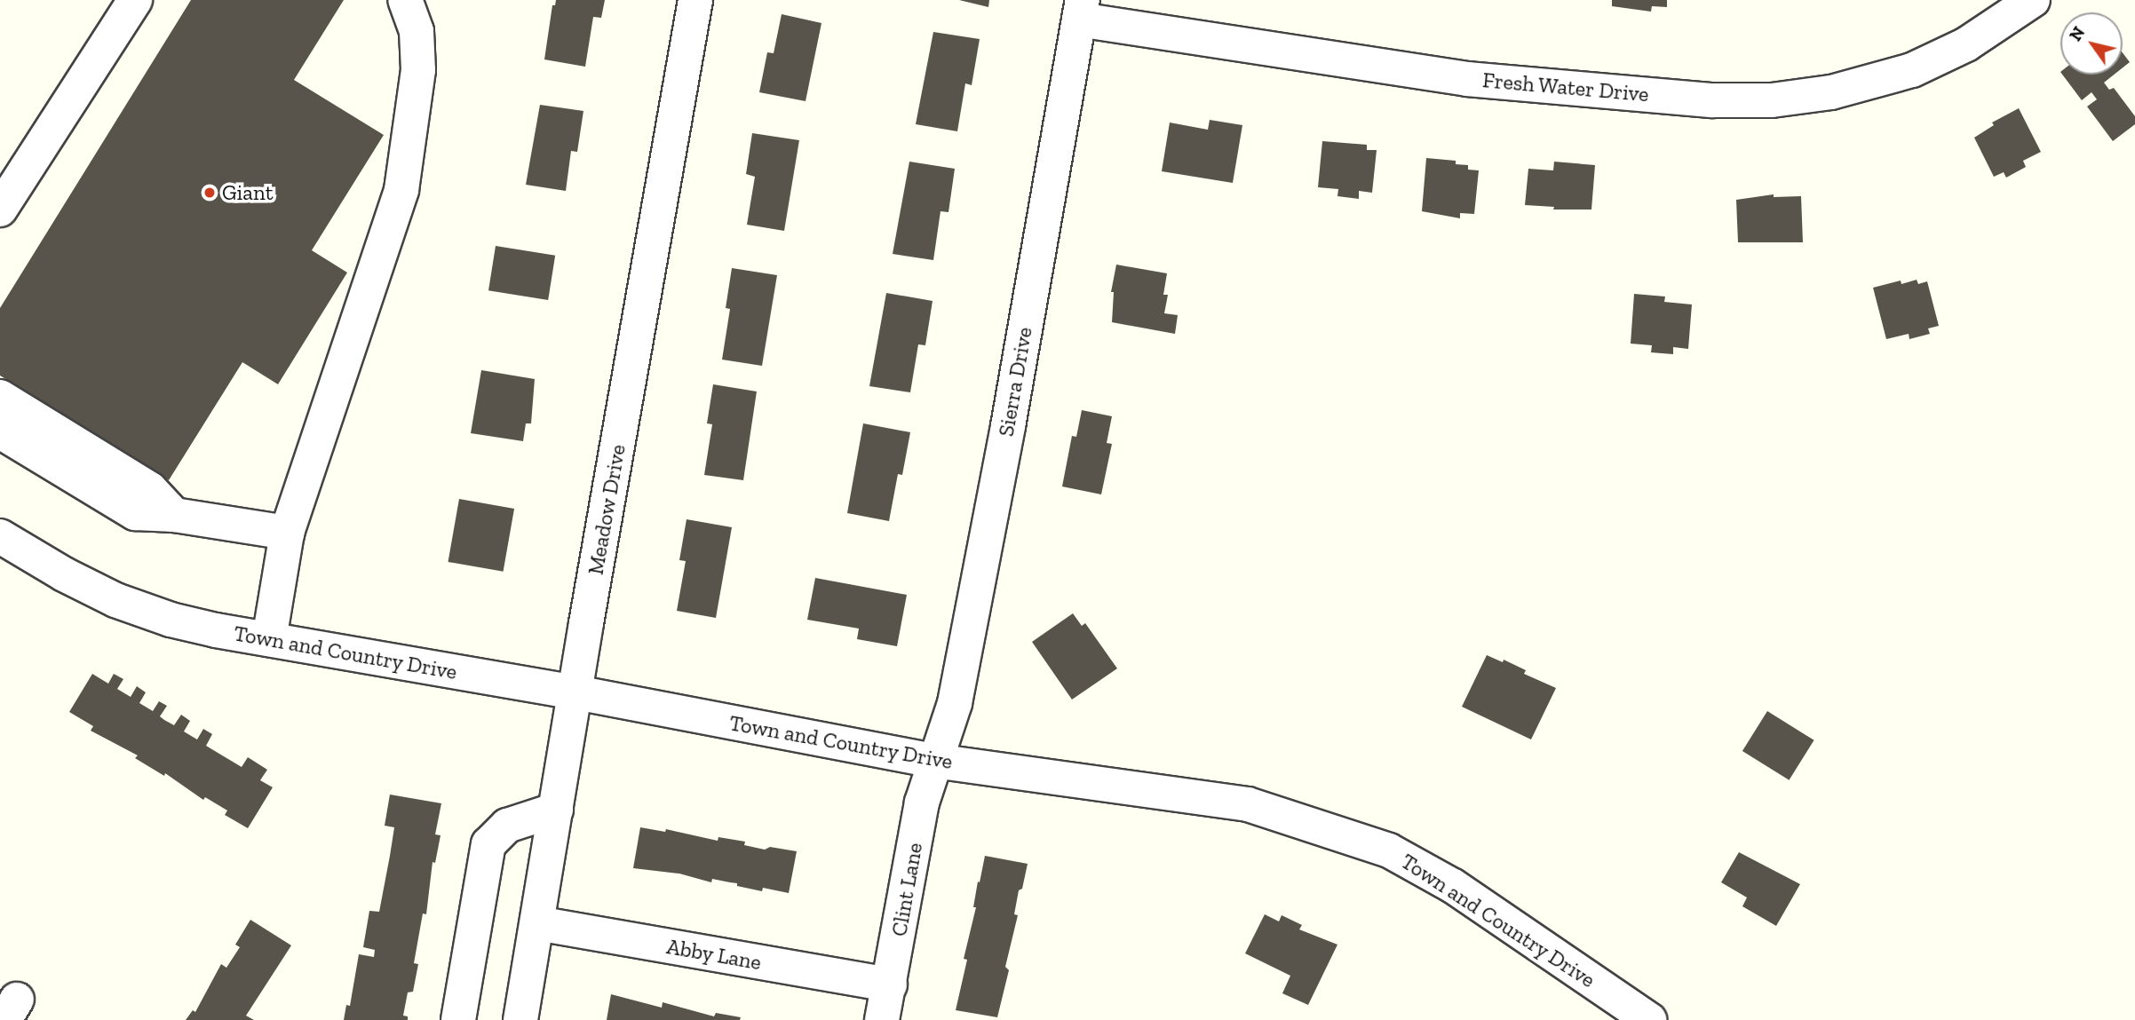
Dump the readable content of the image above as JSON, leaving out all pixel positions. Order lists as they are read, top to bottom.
{
  "streets": {
    "street": [
      "Fresh Water Drive",
      "Sierra Drive",
      "Meadow Drive",
      "Town and Country Drive",
      "Clint Lane",
      "Abby Lane"
    ]
  },
  "crossings": [
    ["Fresh Water Drive", "Sierra Drive"],
    ["Sierra Drive", "Town and Country Drive"],
    ["Sierra Drive", "Clint Lane"],
    ["Meadow Drive", "Town and Country Drive"],
    ["Meadow Drive", "Abby Lane"],
    ["Town and Country Drive", "Clint Lane"],
    ["Clint Lane", "Abby Lane"]
  ],
  "places": ["Giant"],
  "north": "top left"
}
